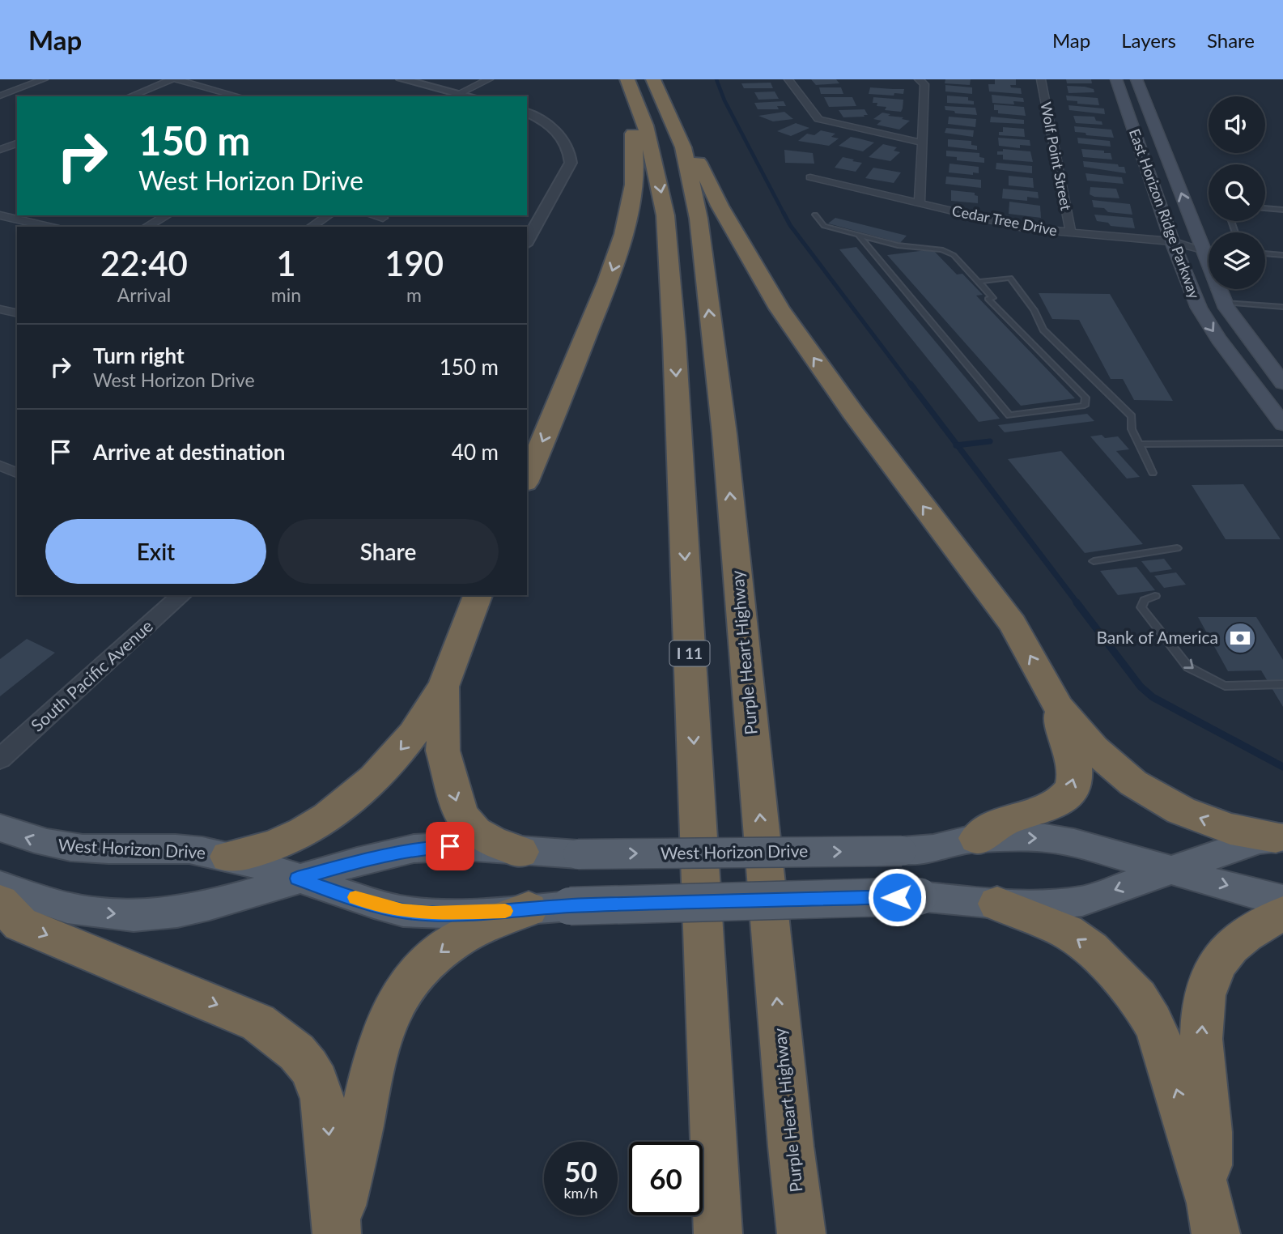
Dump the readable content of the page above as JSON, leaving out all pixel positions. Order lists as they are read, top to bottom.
{
  "streets": {
    "highway": ["Purple Heart Highway", "I 11"],
    "main road": ["East Horizon Ridge Parkway", "West Horizon Drive"],
    "street": ["Wolf Point Street", "Cedar Tree Drive", "South Pacific Avenue"]
  },
  "crossings": [
    ["Wolf Point Street", "Cedar Tree Drive"],
    ["East Horizon Ridge Parkway", "Cedar Tree Drive"]
  ],
  "places": {
    "bank": ["Bank of America"]
  },
  "page": {
    "header": "Map",
    "nav": ["Map", "Layers", "Share"],
    "turn": ["150 m", "West Horizon Drive"],
    "eta": [
      "22:40",
      "Arrival",
      "1",
      "min",
      "190",
      "m"
    ],
    "list": [
      {
        "name": "Turn right",
        "note": "West Horizon Drive",
        "value": "150 m"
      },
      {
        "name": "Arrive at destination",
        "value": "40 m"
      }
    ],
    "buttons": ["Exit", "Share"],
    "speed": "50 km/h",
    "limit": "60"
  }
}
